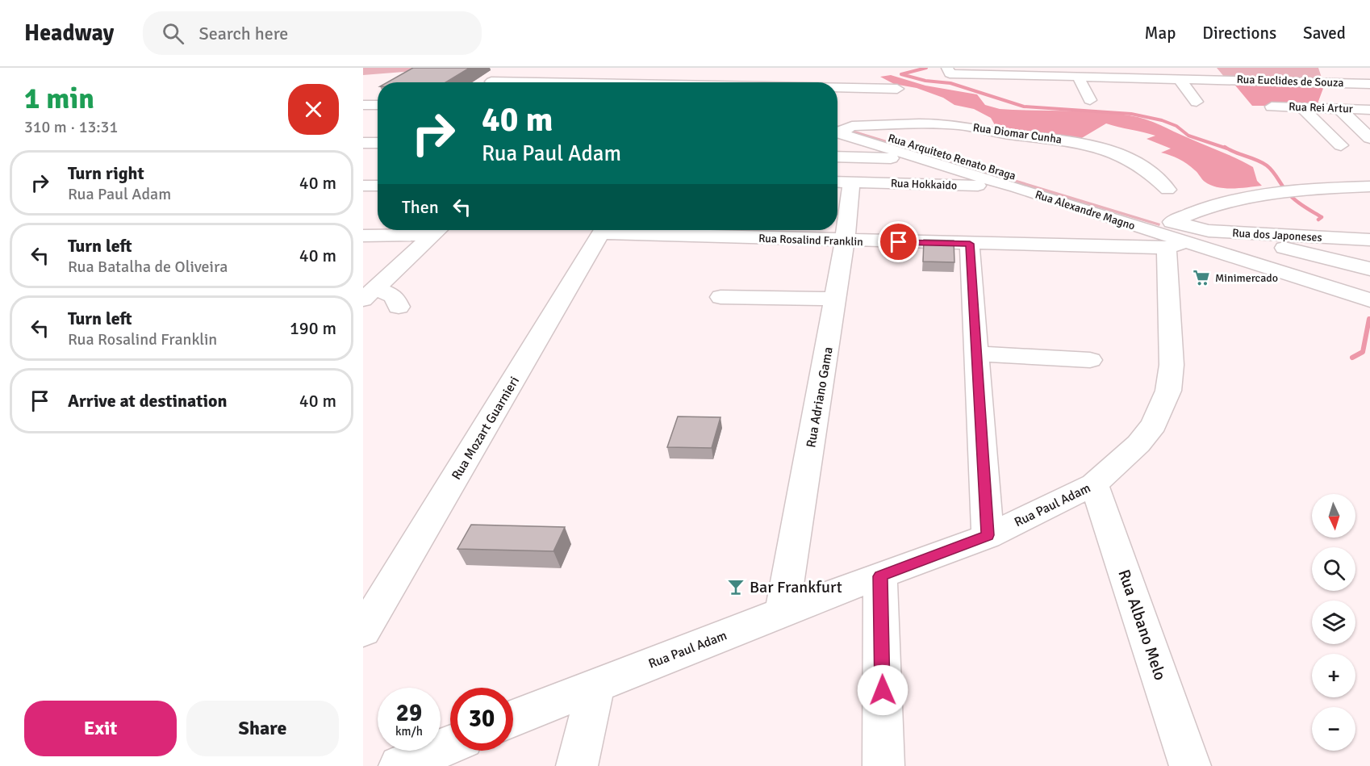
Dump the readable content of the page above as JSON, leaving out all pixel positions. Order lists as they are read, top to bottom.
{
  "streets": {
    "street": [
      "Rua Euclides de Souza",
      "Rua Rei Artur",
      "Rua Diomar Cunha",
      "Rua Arquiteto Renato Braga",
      "Rua Hokkaido",
      "Rua Alexandre Magno",
      "Rua dos Japoneses",
      "Rua Rosalind Franklin",
      "Rua Adriano Gama",
      "Rua Mozart Guarnieri",
      "Rua Paul Adam",
      "Rua Albano Melo"
    ]
  },
  "crossings": [
    ["Rua Diomar Cunha", "Rua Arquiteto Renato Braga"],
    ["Rua Diomar Cunha", "Rua Alexandre Magno"],
    ["Rua Arquiteto Renato Braga", "Rua Alexandre Magno"],
    ["Rua Arquiteto Renato Braga", "Rua dos Japoneses"],
    ["Rua Arquiteto Renato Braga", "Rua Rosalind Franklin"],
    ["Rua Arquiteto Renato Braga", "Rua Paul Adam"],
    ["Rua Hokkaido", "Rua Alexandre Magno"],
    ["Rua Hokkaido", "Rua Adriano Gama"],
    ["Rua Alexandre Magno", "Rua dos Japoneses"],
    ["Rua Alexandre Magno", "Rua Rosalind Franklin"],
    ["Rua Alexandre Magno", "Rua Paul Adam"],
    ["Rua dos Japoneses", "Rua Rosalind Franklin"],
    ["Rua dos Japoneses", "Rua Paul Adam"],
    ["Rua Rosalind Franklin", "Rua Adriano Gama"],
    ["Rua Rosalind Franklin", "Rua Paul Adam"],
    ["Rua Adriano Gama", "Rua Paul Adam"],
    ["Rua Paul Adam", "Rua Albano Melo"]
  ],
  "places": {
    "supermarket": ["Minimercado"],
    "bar": ["Bar Frankfurt"]
  },
  "north": "bottom",
  "page": {
    "header": "Headway",
    "search": "Search here",
    "nav": ["Map", "Directions", "Saved"],
    "heading": ["1 min", "310 m · 13:31"],
    "turn": ["40 m", "Rua Paul Adam"],
    "list": [
      {
        "name": "Turn right",
        "note": "Rua Paul Adam",
        "value": "40 m"
      },
      {
        "name": "Turn left",
        "note": "Rua Batalha de Oliveira",
        "value": "40 m"
      },
      {
        "name": "Turn left",
        "note": "Rua Rosalind Franklin",
        "value": "190 m"
      },
      {
        "name": "Arrive at destination",
        "value": "40 m"
      }
    ],
    "then": "Then",
    "map_buttons": ["+", "−"],
    "speed": "29 km/h",
    "limit": "30",
    "buttons": ["Exit", "Share"]
  }
}
